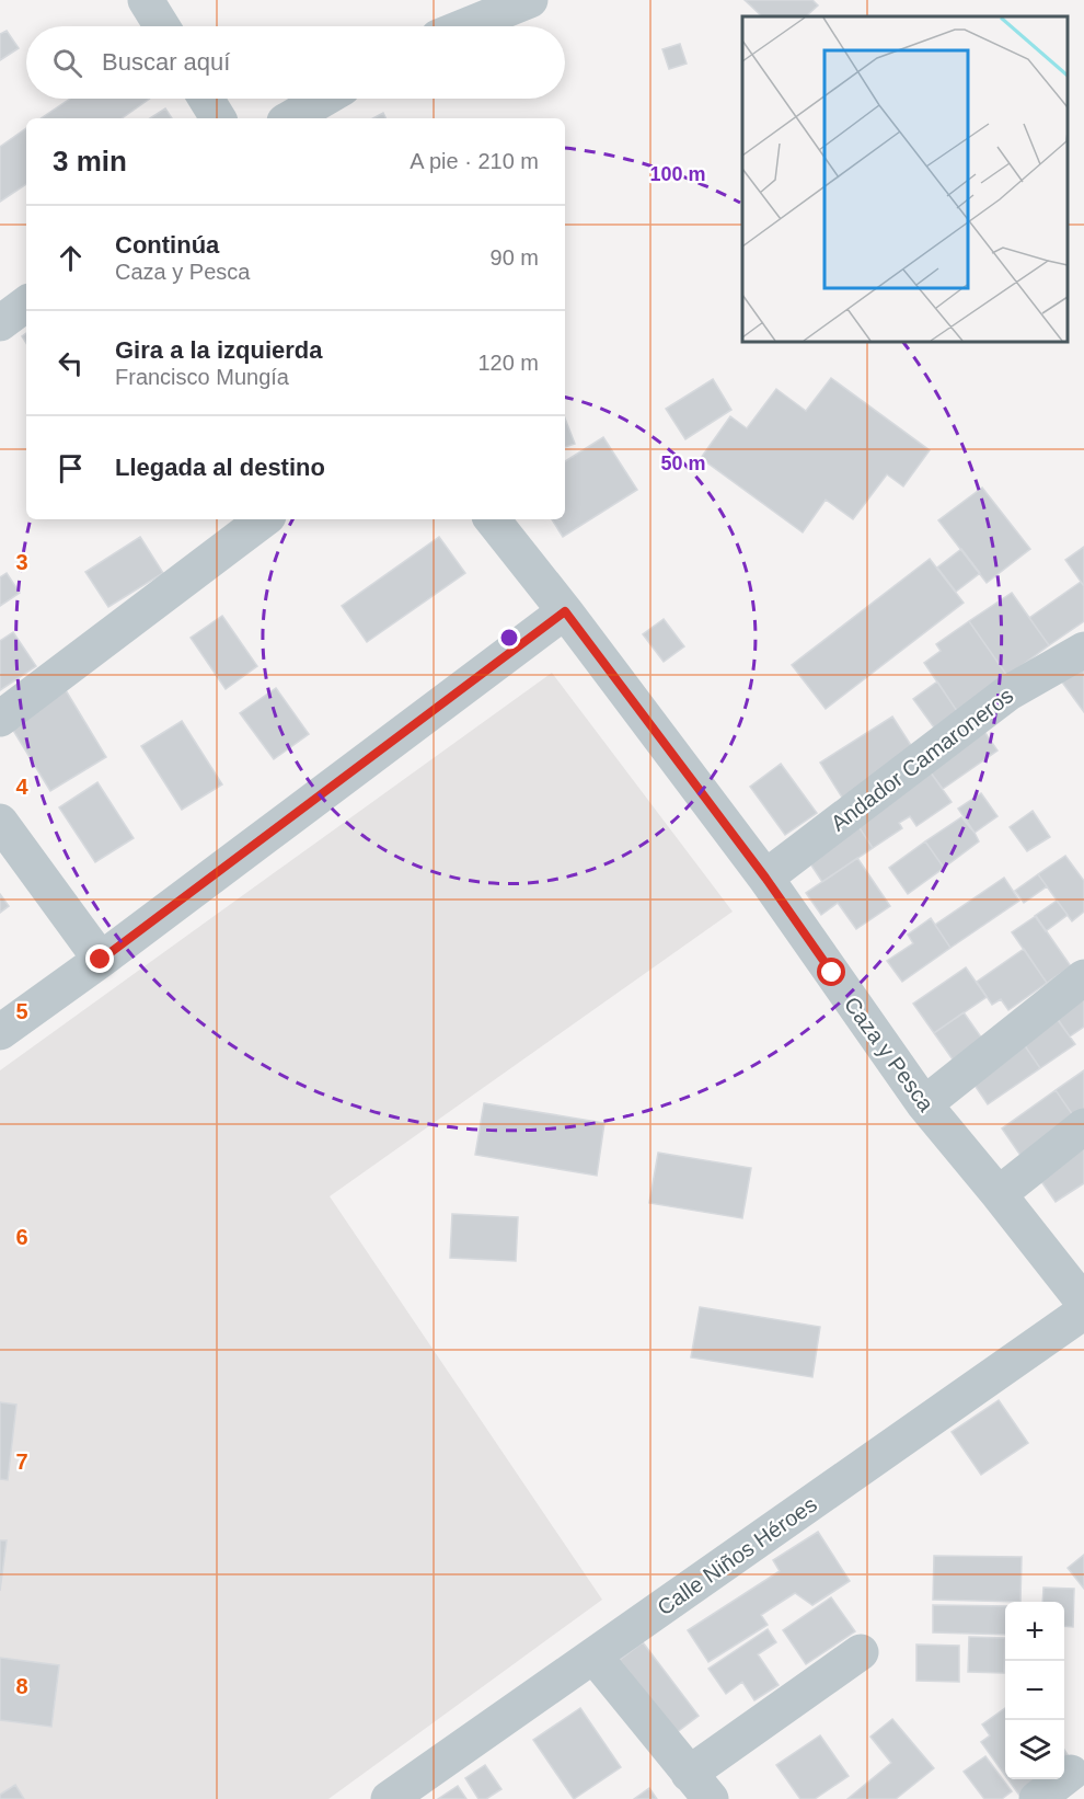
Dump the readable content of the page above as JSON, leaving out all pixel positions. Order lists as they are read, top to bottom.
{
  "streets": {
    "street": ["Andador Camaroneros", "Caza y Pesca", "Calle Niños Héroes"]
  },
  "crossings": [
    ["Andador Camaroneros", "Caza y Pesca"]
  ],
  "page": {
    "search": "Buscar aquí",
    "heading": ["3 min", "A pie · 210 m"],
    "list": [
      ["Continúa", "Caza y Pesca", "90 m"],
      ["Gira a la izquierda", "Francisco Mungía", "120 m"],
      "Llegada al destino"
    ],
    "map_buttons": ["+", "−"]
  },
  "grid": {
    "rows": [
      "3",
      "4",
      "5",
      "6",
      "7",
      "8"
    ]
  },
  "rings": ["100 m", "50 m"]
}
